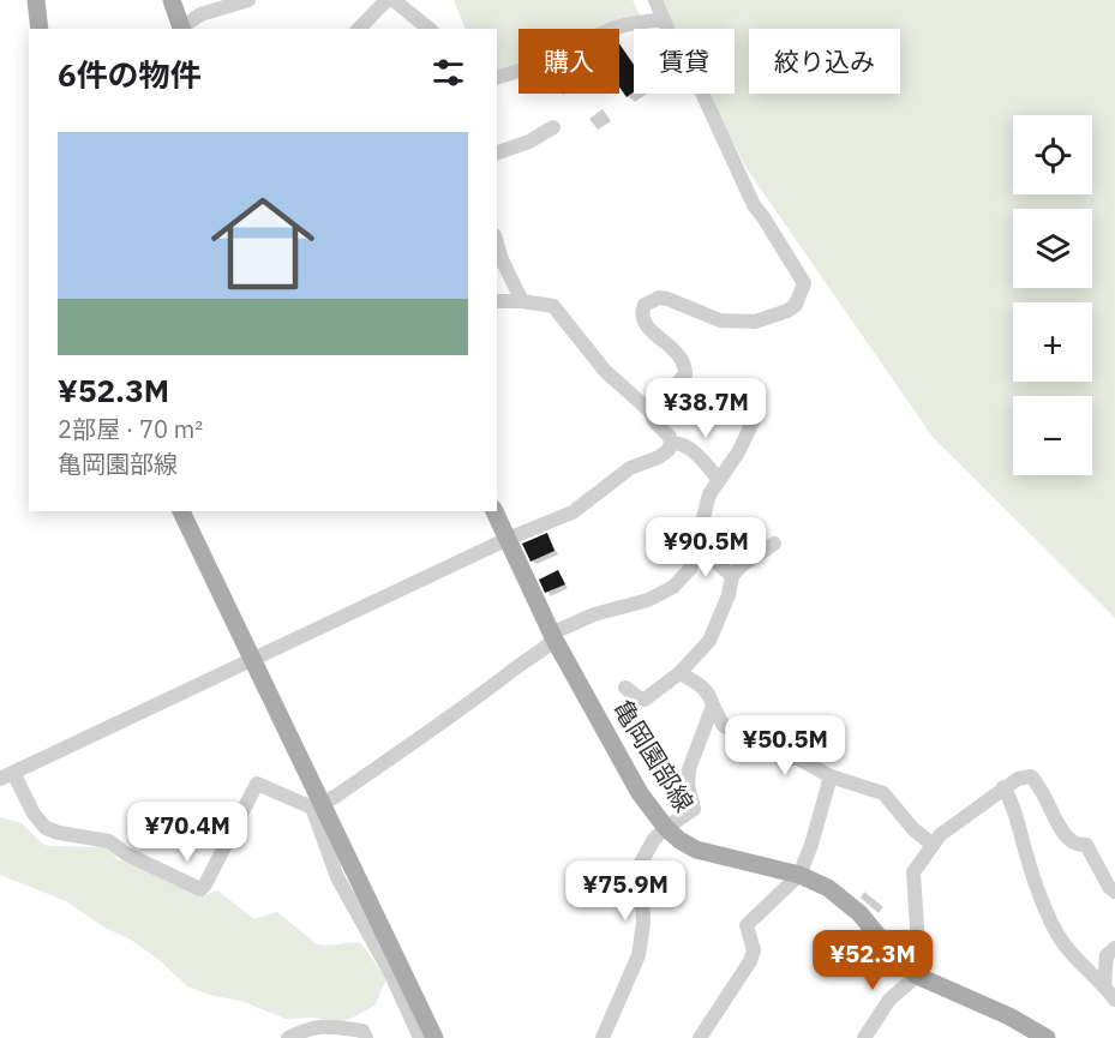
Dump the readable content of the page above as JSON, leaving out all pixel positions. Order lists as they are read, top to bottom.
{
  "streets": {
    "main road": ["亀岡園部線"]
  },
  "page": {
    "chip": ["購入", "賃貸", "絞り込み"],
    "heading": "6件の物件",
    "map_buttons": ["+", "−"],
    "list": [
      {
        "name": "¥52.3M",
        "note": "2部屋 · 70 m² · 亀岡園部線"
      }
    ],
    "price": [
      "¥38.7M",
      "¥90.5M",
      "¥50.5M",
      "¥70.4M",
      "¥75.9M",
      "¥52.3M"
    ]
  }
}
